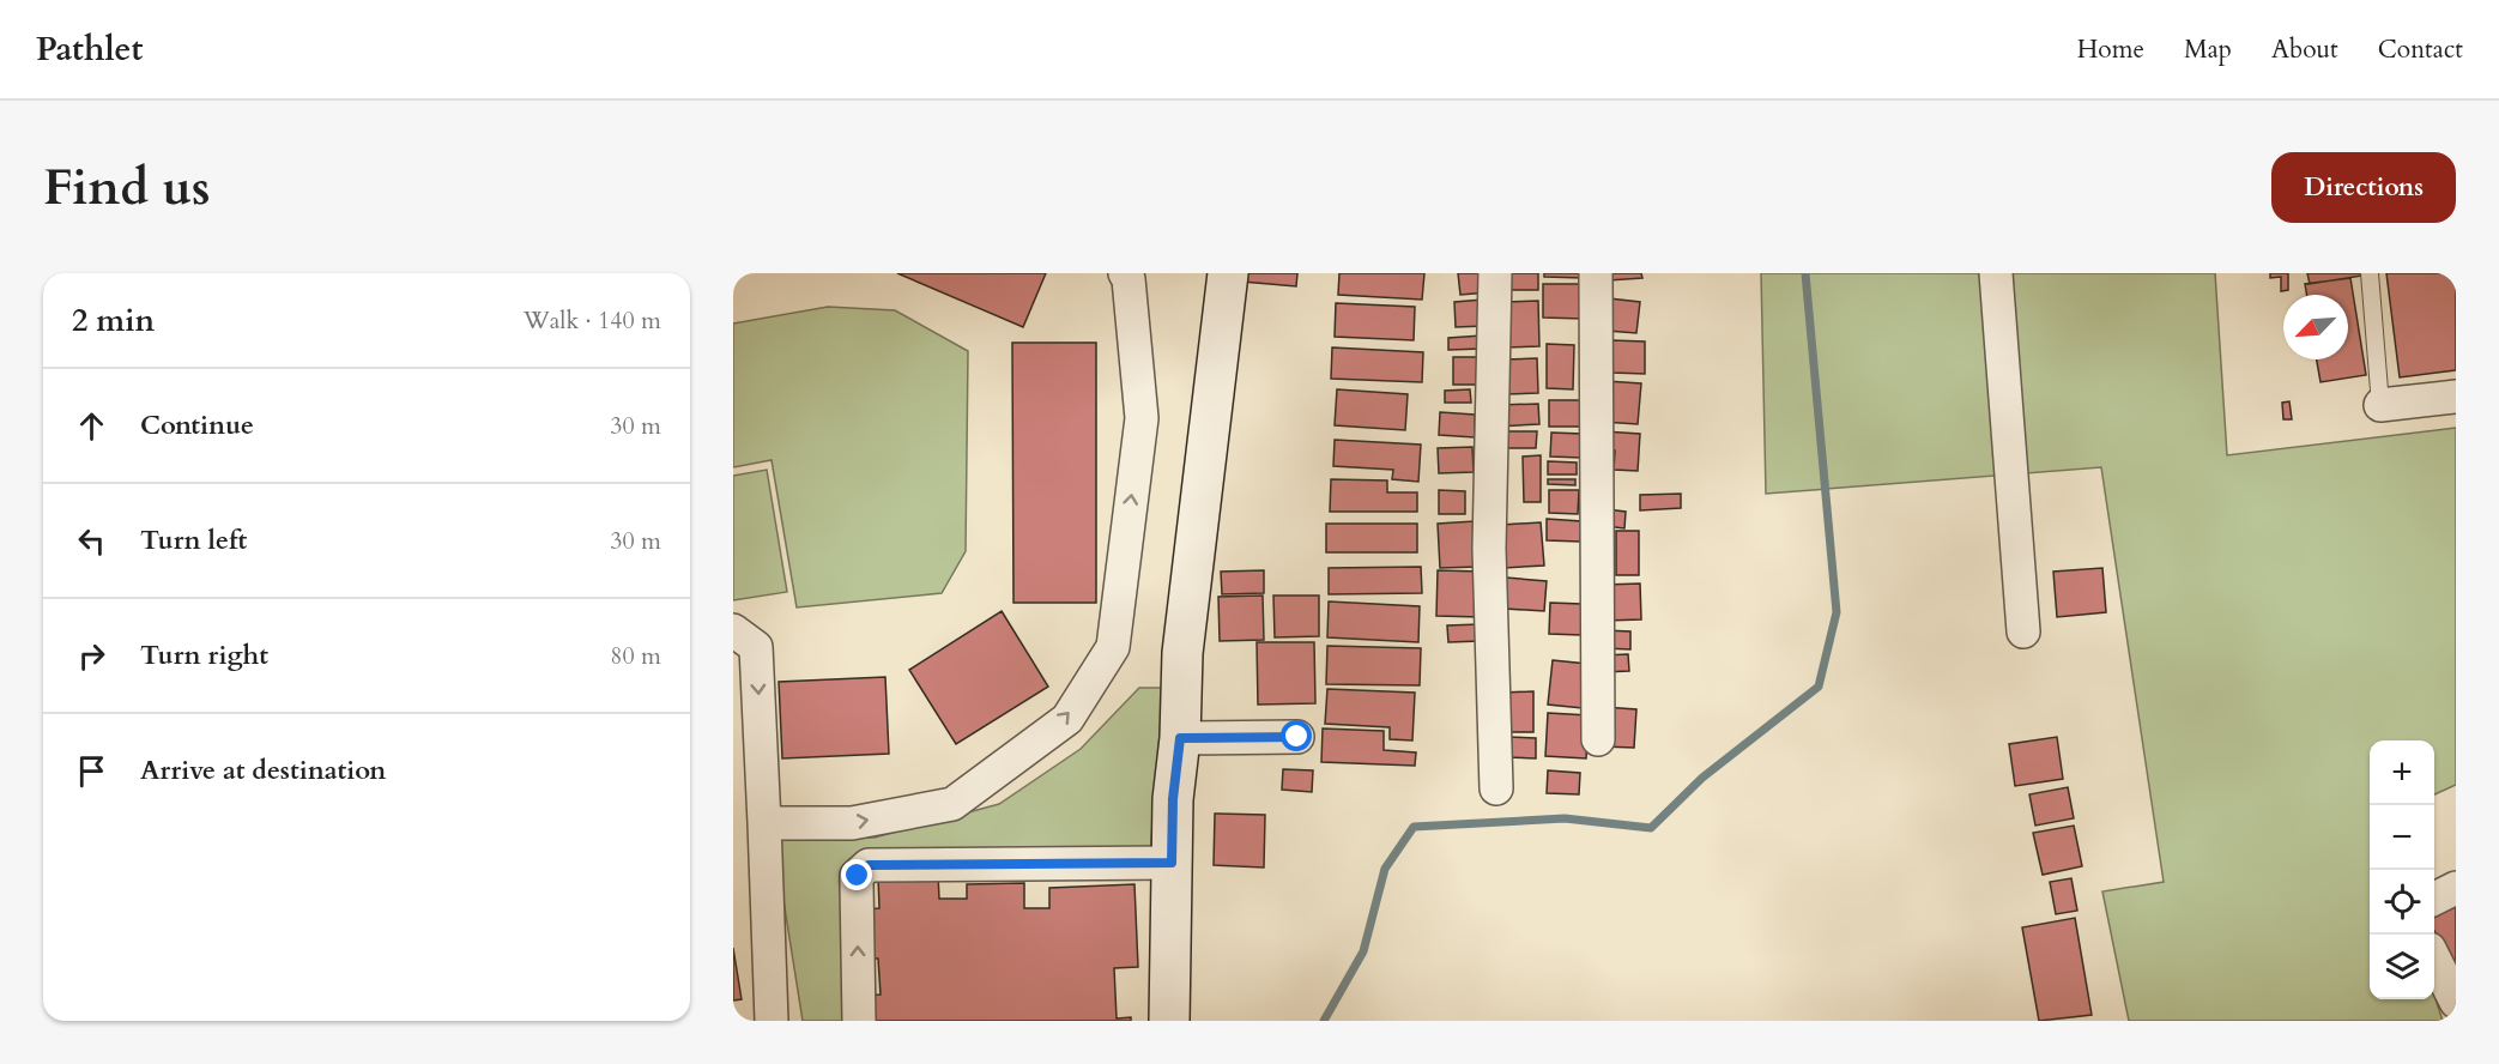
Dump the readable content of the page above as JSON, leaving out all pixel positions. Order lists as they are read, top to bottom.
{
  "north": "bottom left",
  "page": {
    "header": "Pathlet",
    "nav": [
      "Home",
      "Map",
      "About",
      "Contact"
    ],
    "buttons": "Directions",
    "title": "Find us",
    "heading": ["2 min", "Walk · 140 m"],
    "list": [
      ["Continue", "30 m"],
      ["Turn left", "30 m"],
      ["Turn right", "80 m"],
      "Arrive at destination"
    ],
    "map_buttons": ["+", "−"]
  }
}
